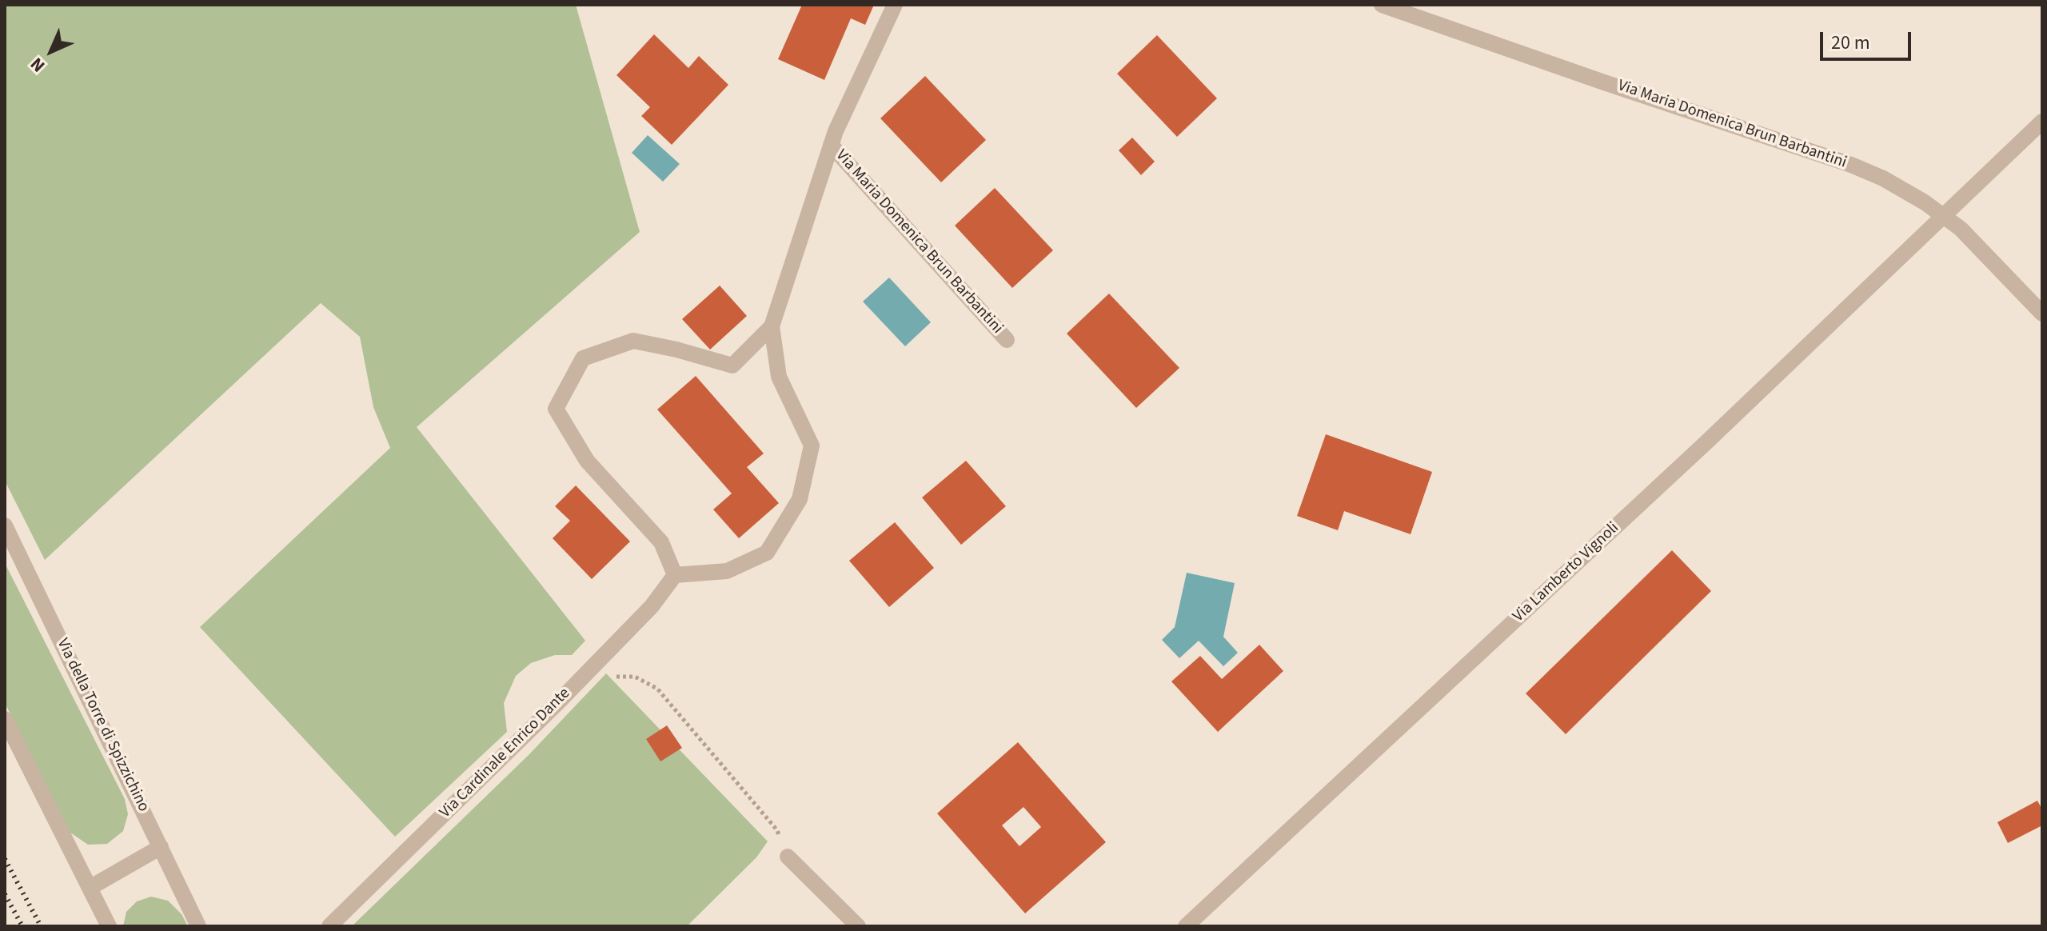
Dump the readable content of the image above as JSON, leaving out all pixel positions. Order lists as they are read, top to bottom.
{
  "streets": {
    "street": [
      "Via Maria Domenica Brun Barbantini",
      "Via Lamberto Vignoli",
      "Via della Torre di Spizzichino",
      "Via Cardinale Enrico Dante"
    ]
  },
  "crossings": [
    ["Via Maria Domenica Brun Barbantini", "Via Lamberto Vignoli"],
    ["Via Maria Domenica Brun Barbantini", "Via Cardinale Enrico Dante"]
  ],
  "scale_bar": "20 m",
  "north": "bottom left"
}
